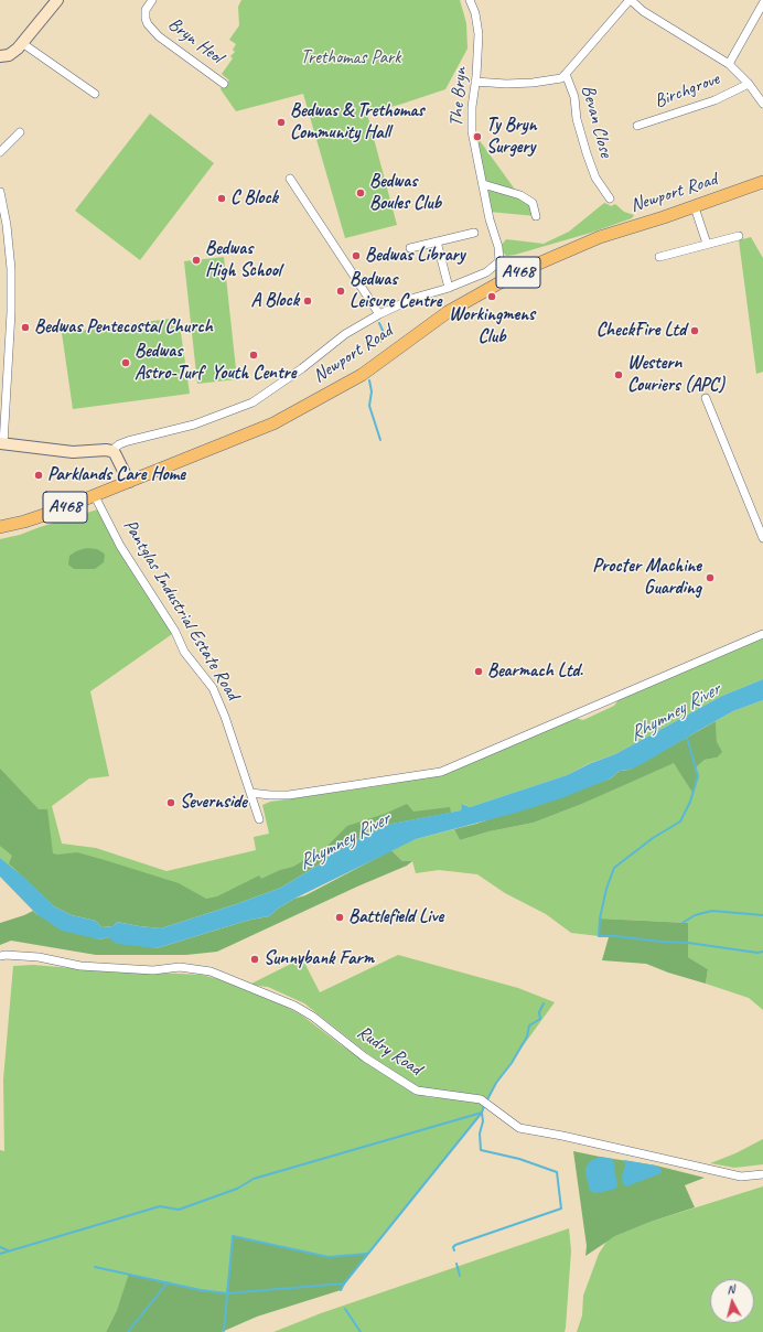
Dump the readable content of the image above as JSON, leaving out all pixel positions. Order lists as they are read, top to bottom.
{
  "streets": {
    "main road": ["Newport Road", "A468"],
    "street": [
      "Bryn Heol",
      "Birchgrove",
      "The Bryn",
      "Bevan Close",
      "Pantglas Industrial Estate Road",
      "Rudry Road"
    ]
  },
  "crossings": [
    ["The Bryn", "Newport Road"],
    ["Newport Road", "Pantglas Industrial Estate Road"]
  ],
  "water": ["Rhymney River"],
  "parks": ["Trethomas Park"],
  "places": [
    "Bedwas & Trethomas Community Hall",
    "Ty Bryn Surgery",
    "Bedwas Boules Club",
    "C Block",
    "Bedwas Library",
    "Bedwas High School",
    "Bedwas Leisure Centre",
    "Workingmens Club",
    "A Block",
    "Bedwas Pentecostal Church",
    "CheckFire Ltd",
    "Youth Centre",
    "Bedwas Astro-Turf",
    "Western Couriers (APC)",
    "Parklands Care Home",
    "Procter Machine Guarding",
    "Bearmach Ltd.",
    "Severnside",
    "Battlefield Live",
    "Sunnybank Farm"
  ],
  "north": "top"
}
